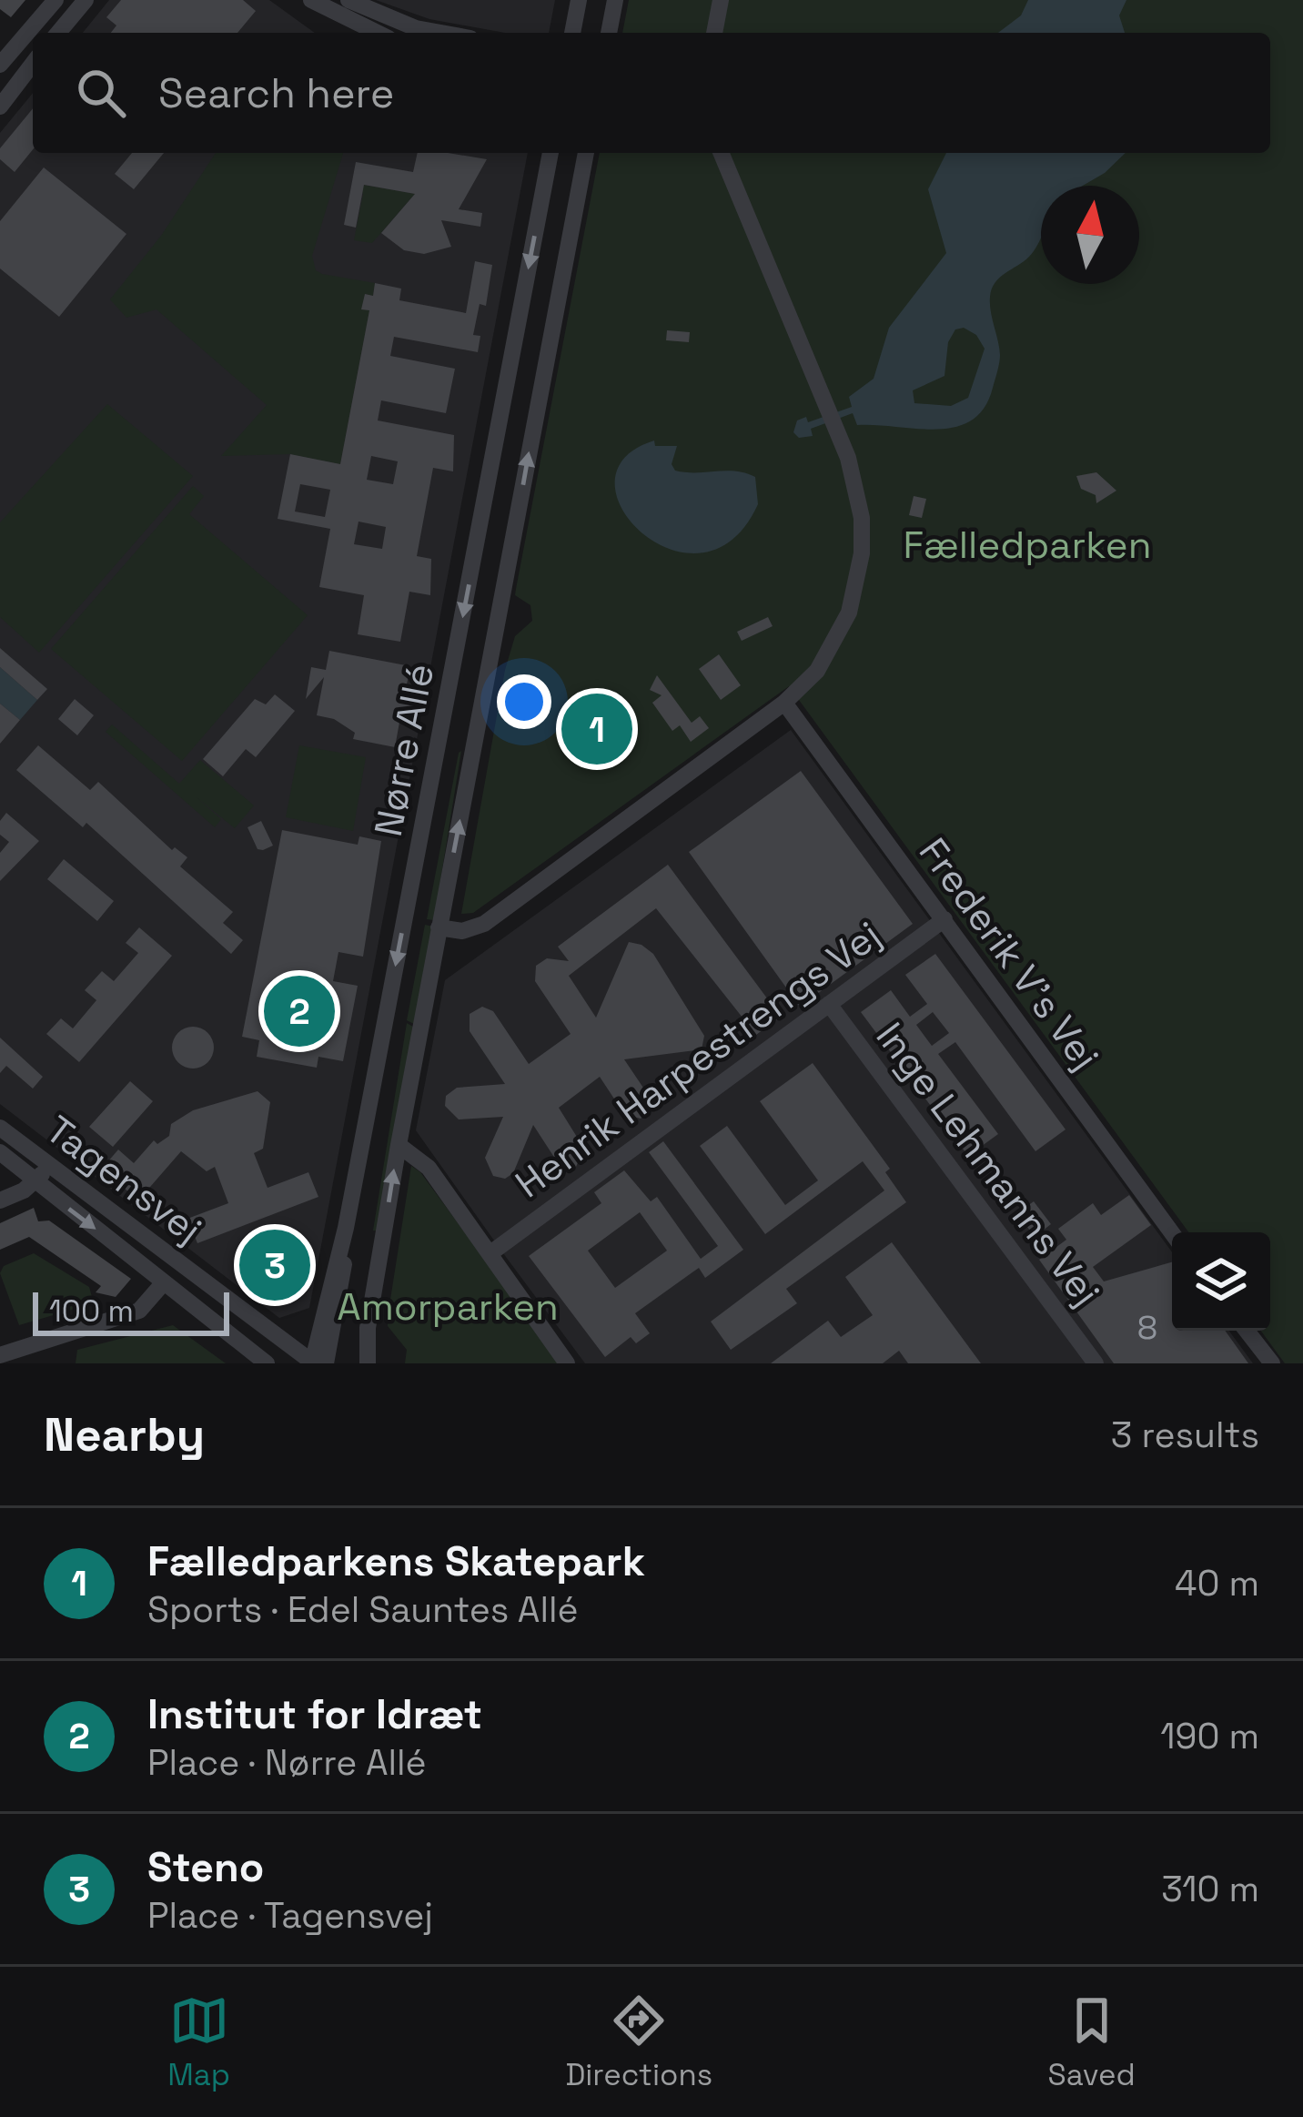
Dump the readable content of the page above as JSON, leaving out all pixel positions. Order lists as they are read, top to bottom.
{
  "streets": {
    "street": [
      "Nørre Allé",
      "Frederik V's Vej",
      "Henrik Harpestrengs Vej",
      "Inge Lehmanns Vej",
      "Tagensvej"
    ]
  },
  "crossings": [
    ["Nørre Allé", "Tagensvej"],
    ["Frederik V's Vej", "Henrik Harpestrengs Vej"],
    ["Henrik Harpestrengs Vej", "Inge Lehmanns Vej"]
  ],
  "parks": ["Fælledparken", "Amorparken"],
  "house_numbers": ["8"],
  "scale_bar": "100 m",
  "north": "top",
  "page": {
    "search": "Search here",
    "pins": ["1", "2", "3"],
    "scale": "100 m",
    "heading": ["Nearby", "3 results"],
    "list": [
      {
        "mark": "1",
        "name": "Fælledparkens Skatepark",
        "note": "Sports · Edel Sauntes Allé",
        "value": "40 m"
      },
      {
        "mark": "2",
        "name": "Institut for Idræt",
        "note": "Place · Nørre Allé",
        "value": "190 m"
      },
      {
        "mark": "3",
        "name": "Steno",
        "note": "Place · Tagensvej",
        "value": "310 m"
      }
    ],
    "nav": ["Map", "Directions", "Saved"]
  }
}
